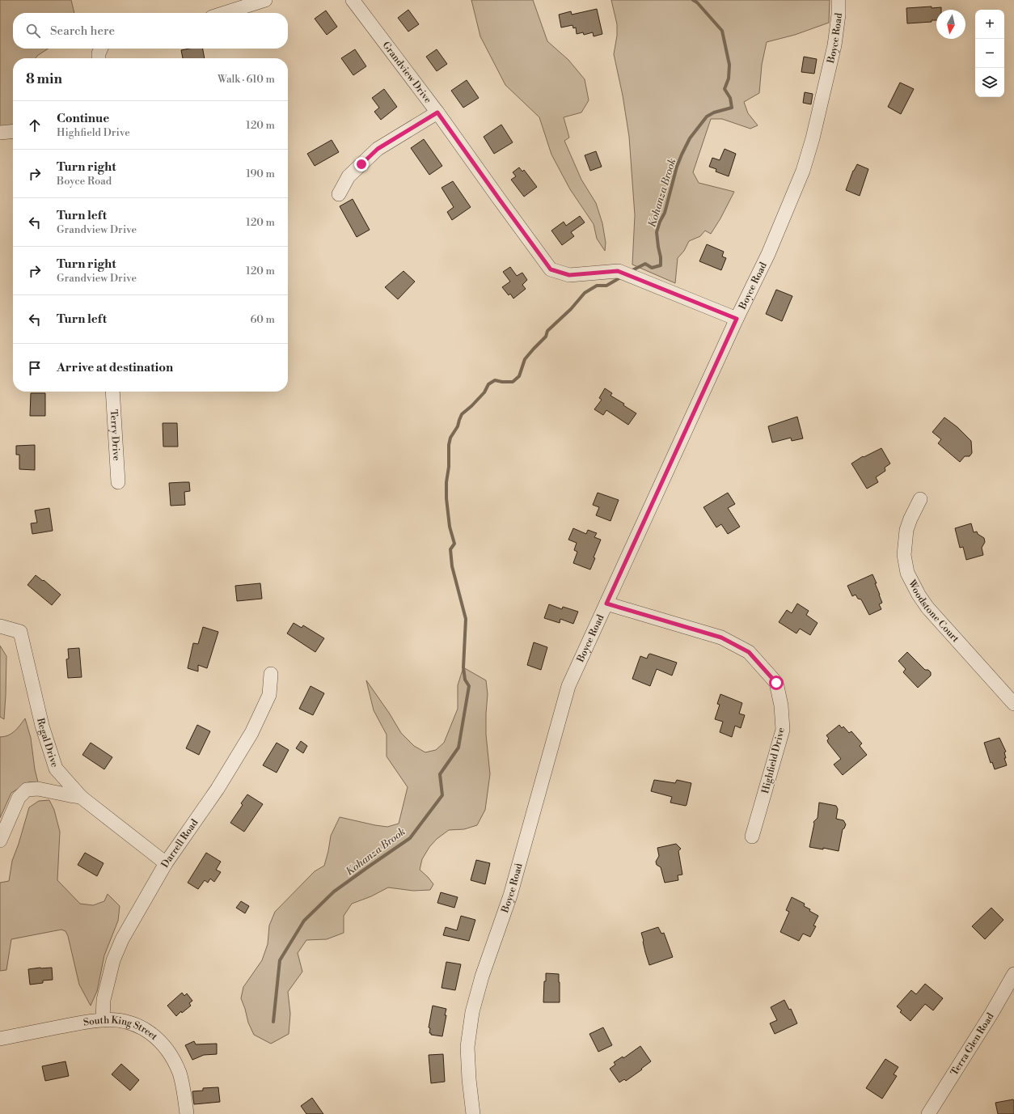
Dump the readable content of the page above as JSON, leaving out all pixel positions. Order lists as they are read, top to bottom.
{
  "streets": {
    "street": [
      "Boyce Road",
      "Grandview Drive",
      "Terry Drive",
      "Woodstone Court",
      "Regal Drive",
      "Highfield Drive",
      "Darrell Road",
      "South King Street",
      "Terra Glen Road"
    ]
  },
  "crossings": [
    ["Boyce Road", "Grandview Drive"],
    ["Boyce Road", "Highfield Drive"],
    ["Regal Drive", "Darrell Road"],
    ["Darrell Road", "South King Street"]
  ],
  "water": ["Kohanza Brook"],
  "north": "bottom",
  "page": {
    "map_buttons": ["+", "−"],
    "search": "Search here",
    "heading": ["8 min", "Walk · 610 m"],
    "list": [
      ["Continue", "Highfield Drive", "120 m"],
      ["Turn right", "Boyce Road", "190 m"],
      ["Turn left", "Grandview Drive", "120 m"],
      ["Turn right", "Grandview Drive", "120 m"],
      ["Turn left", "60 m"],
      "Arrive at destination"
    ]
  }
}
